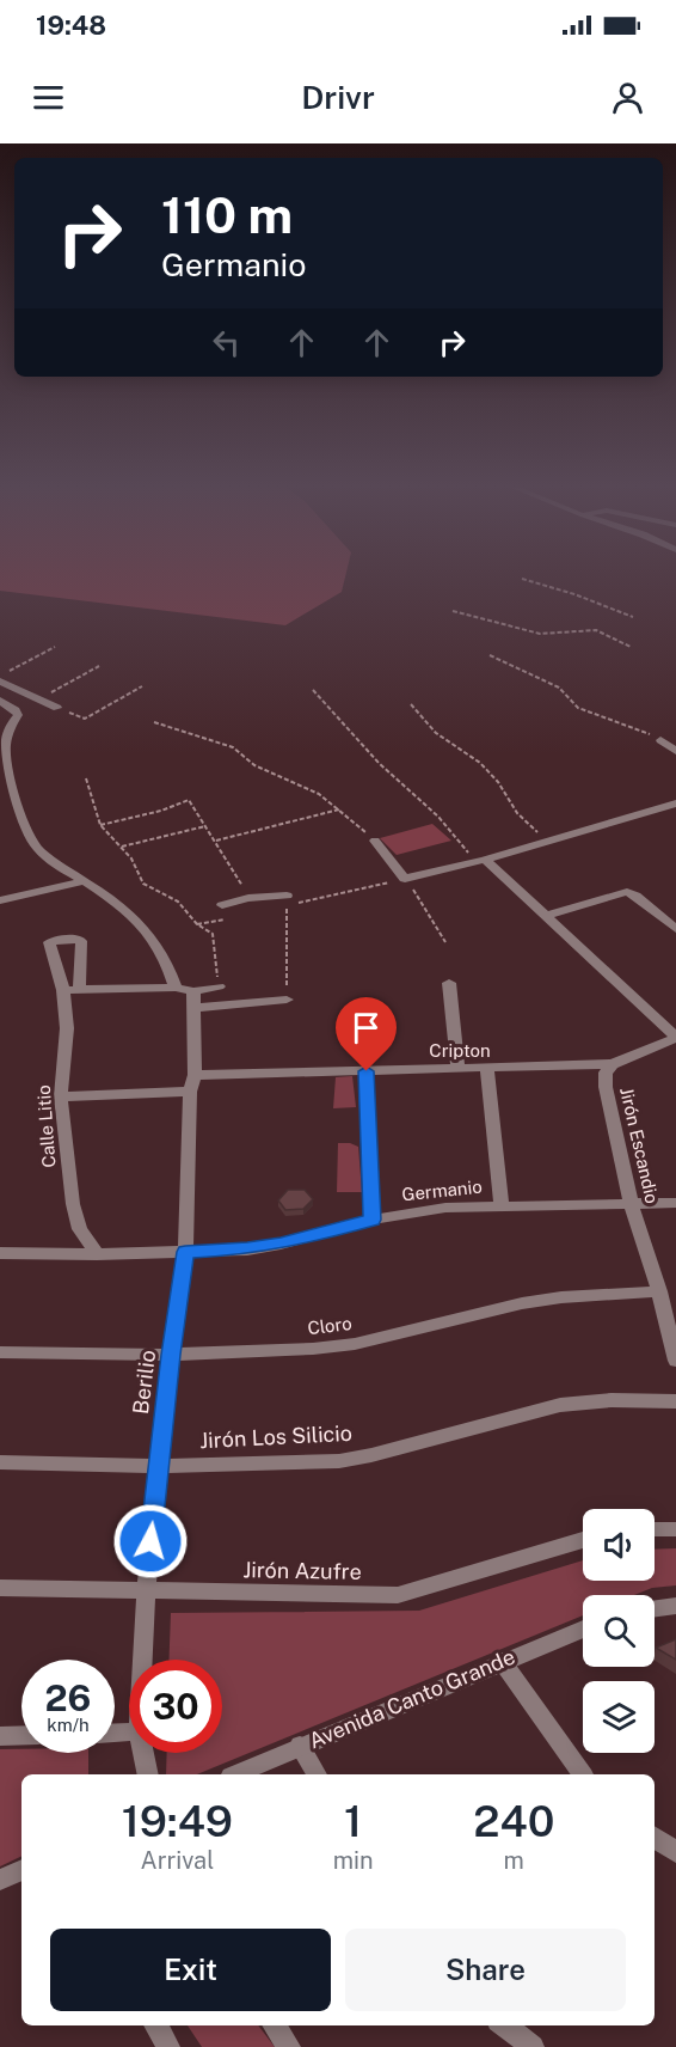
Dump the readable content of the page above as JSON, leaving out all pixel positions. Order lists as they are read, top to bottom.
{
  "streets": {
    "street": [
      "Cripton",
      "Calle Litio",
      "Jirón Escandio",
      "Germanio",
      "Cloro",
      "Berilio",
      "Jirón Los Silicio",
      "Jirón Azufre",
      "Avenida Canto Grande"
    ]
  },
  "crossings": [
    ["Cripton", "Calle Litio"],
    ["Cripton", "Jirón Escandio"],
    ["Cripton", "Berilio"],
    ["Calle Litio", "Germanio"],
    ["Jirón Escandio", "Germanio"],
    ["Jirón Escandio", "Cloro"],
    ["Germanio", "Berilio"],
    ["Cloro", "Berilio"],
    ["Berilio", "Jirón Los Silicio"],
    ["Berilio", "Jirón Azufre"]
  ],
  "page": {
    "status": "19:48",
    "header": "Drivr",
    "turn": ["110 m", "Germanio"],
    "speed": "26 km/h",
    "limit": "30",
    "eta": [
      "19:49",
      "Arrival",
      "1",
      "min",
      "240",
      "m"
    ],
    "buttons": ["Exit", "Share"]
  }
}
